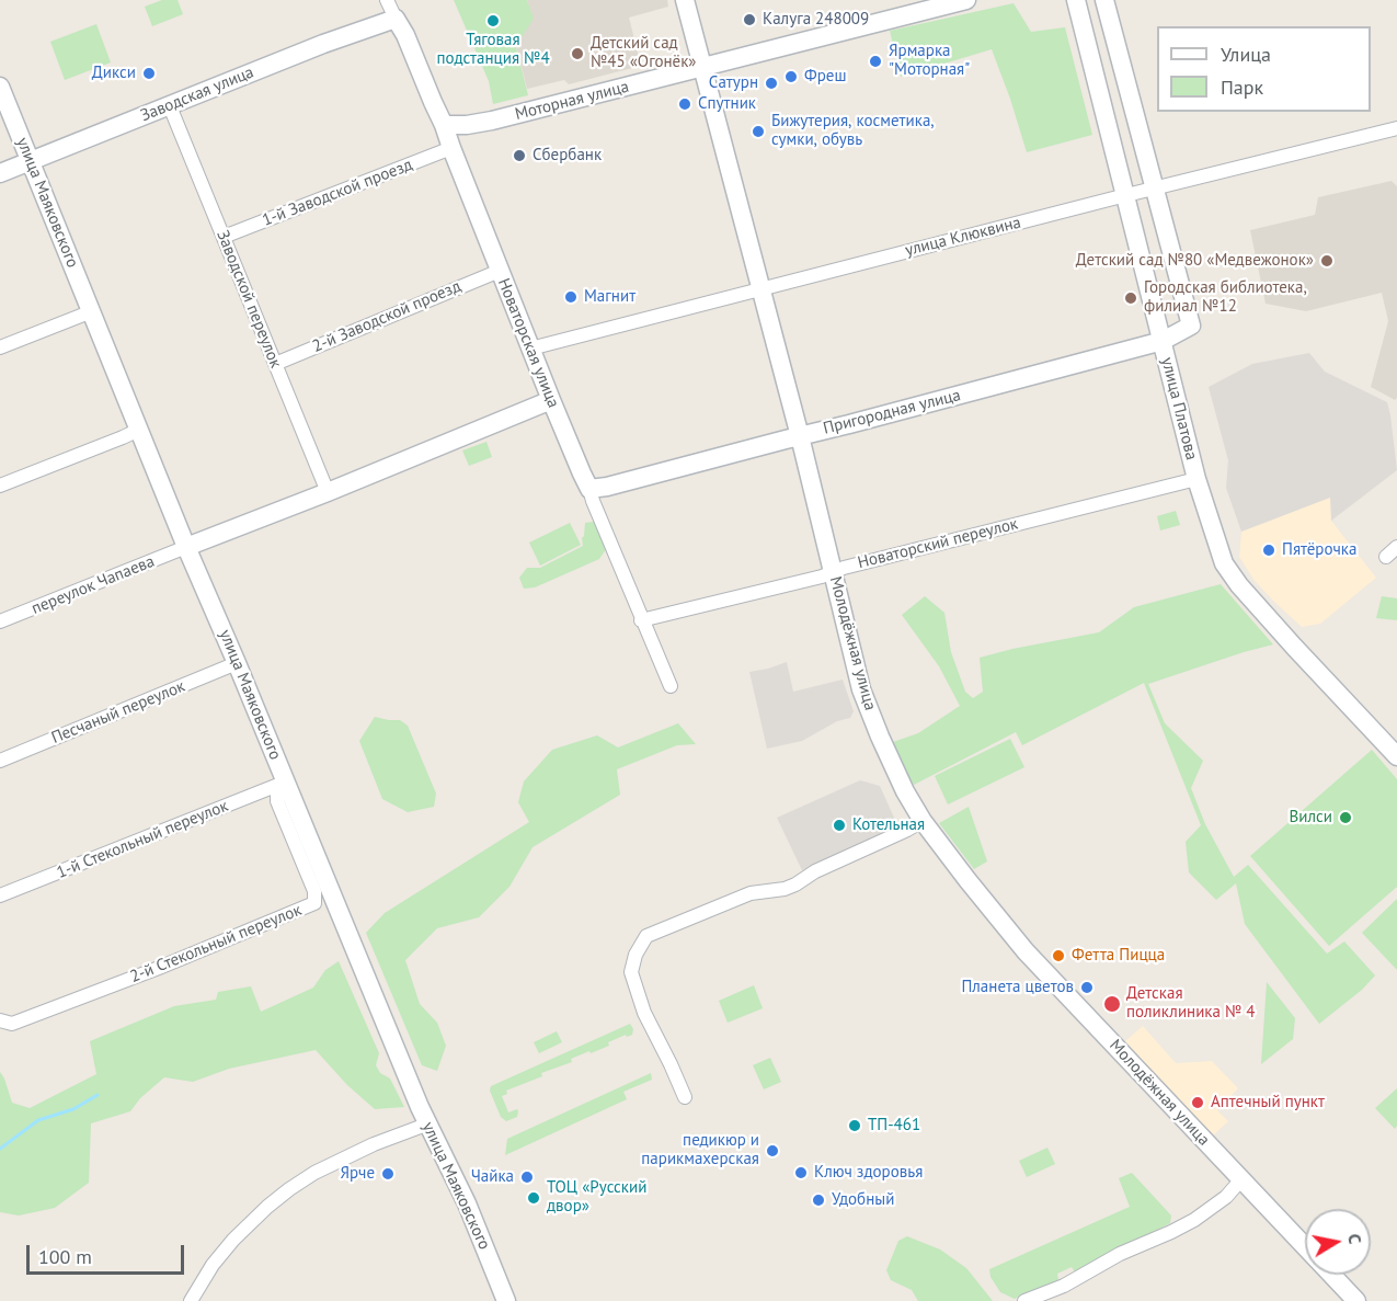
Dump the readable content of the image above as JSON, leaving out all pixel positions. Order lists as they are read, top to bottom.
{
  "streets": {
    "street": [
      "Заводская улица",
      "Моторная улица",
      "1-й Заводской проезд",
      "улица Маяковского",
      "улица Клюквина",
      "Заводской переулок",
      "2-й Заводской проезд",
      "Новаторская улица",
      "улица Платова",
      "Пригородная улица",
      "Новаторский переулок",
      "переулок Чапаева",
      "Молодёжная улица",
      "Песчаный переулок",
      "1-й Стекольный переулок",
      "2-й Стекольный переулок"
    ]
  },
  "crossings": [
    ["Заводская улица", "улица Маяковского"],
    ["Заводская улица", "Заводской переулок"],
    ["Заводская улица", "Новаторская улица"],
    ["Моторная улица", "Новаторская улица"],
    ["Моторная улица", "Молодёжная улица"],
    ["1-й Заводской проезд", "Заводской переулок"],
    ["1-й Заводской проезд", "Новаторская улица"],
    ["улица Маяковского", "переулок Чапаева"],
    ["улица Маяковского", "Песчаный переулок"],
    ["улица Маяковского", "1-й Стекольный переулок"],
    ["улица Маяковского", "2-й Стекольный переулок"],
    ["улица Клюквина", "Новаторская улица"],
    ["улица Клюквина", "улица Платова"],
    ["улица Клюквина", "Пригородная улица"],
    ["улица Клюквина", "Молодёжная улица"],
    ["Заводской переулок", "2-й Заводской проезд"],
    ["2-й Заводской проезд", "Новаторская улица"],
    ["Новаторская улица", "Пригородная улица"],
    ["Новаторская улица", "Новаторский переулок"],
    ["улица Платова", "Пригородная улица"],
    ["улица Платова", "Новаторский переулок"],
    ["Пригородная улица", "Молодёжная улица"],
    ["Новаторский переулок", "Молодёжная улица"],
    ["1-й Стекольный переулок", "2-й Стекольный переулок"]
  ],
  "places": [
    "Калуга 248009",
    "Тяговая подстанция №4",
    "Детский сад №45 «Огонёк»",
    "Ярмарка \"Моторная\"",
    "Дикси",
    "Фреш",
    "Сатурн",
    "Спутник",
    "Бижутерия, косметика, сумки, обувь",
    "Сбербанк",
    "Детский сад №80 «Медвежонок»",
    "Магнит",
    "Городская библиотека, филиал №12",
    "Пятёрочка",
    "Вилси",
    "Котельная",
    "Фетта Пицца",
    "Планета цветов",
    "Детская поликлиника № 4",
    "Аптечный пункт",
    "ТП-461",
    "педикюр и парикмахерская",
    "Ключ здоровья",
    "Ярче",
    "Чайка",
    "ТОЦ «Русский двор»",
    "Удобный"
  ],
  "legend": ["Улица", "Парк"],
  "scale_bar": "100 m",
  "north": "right"
}
